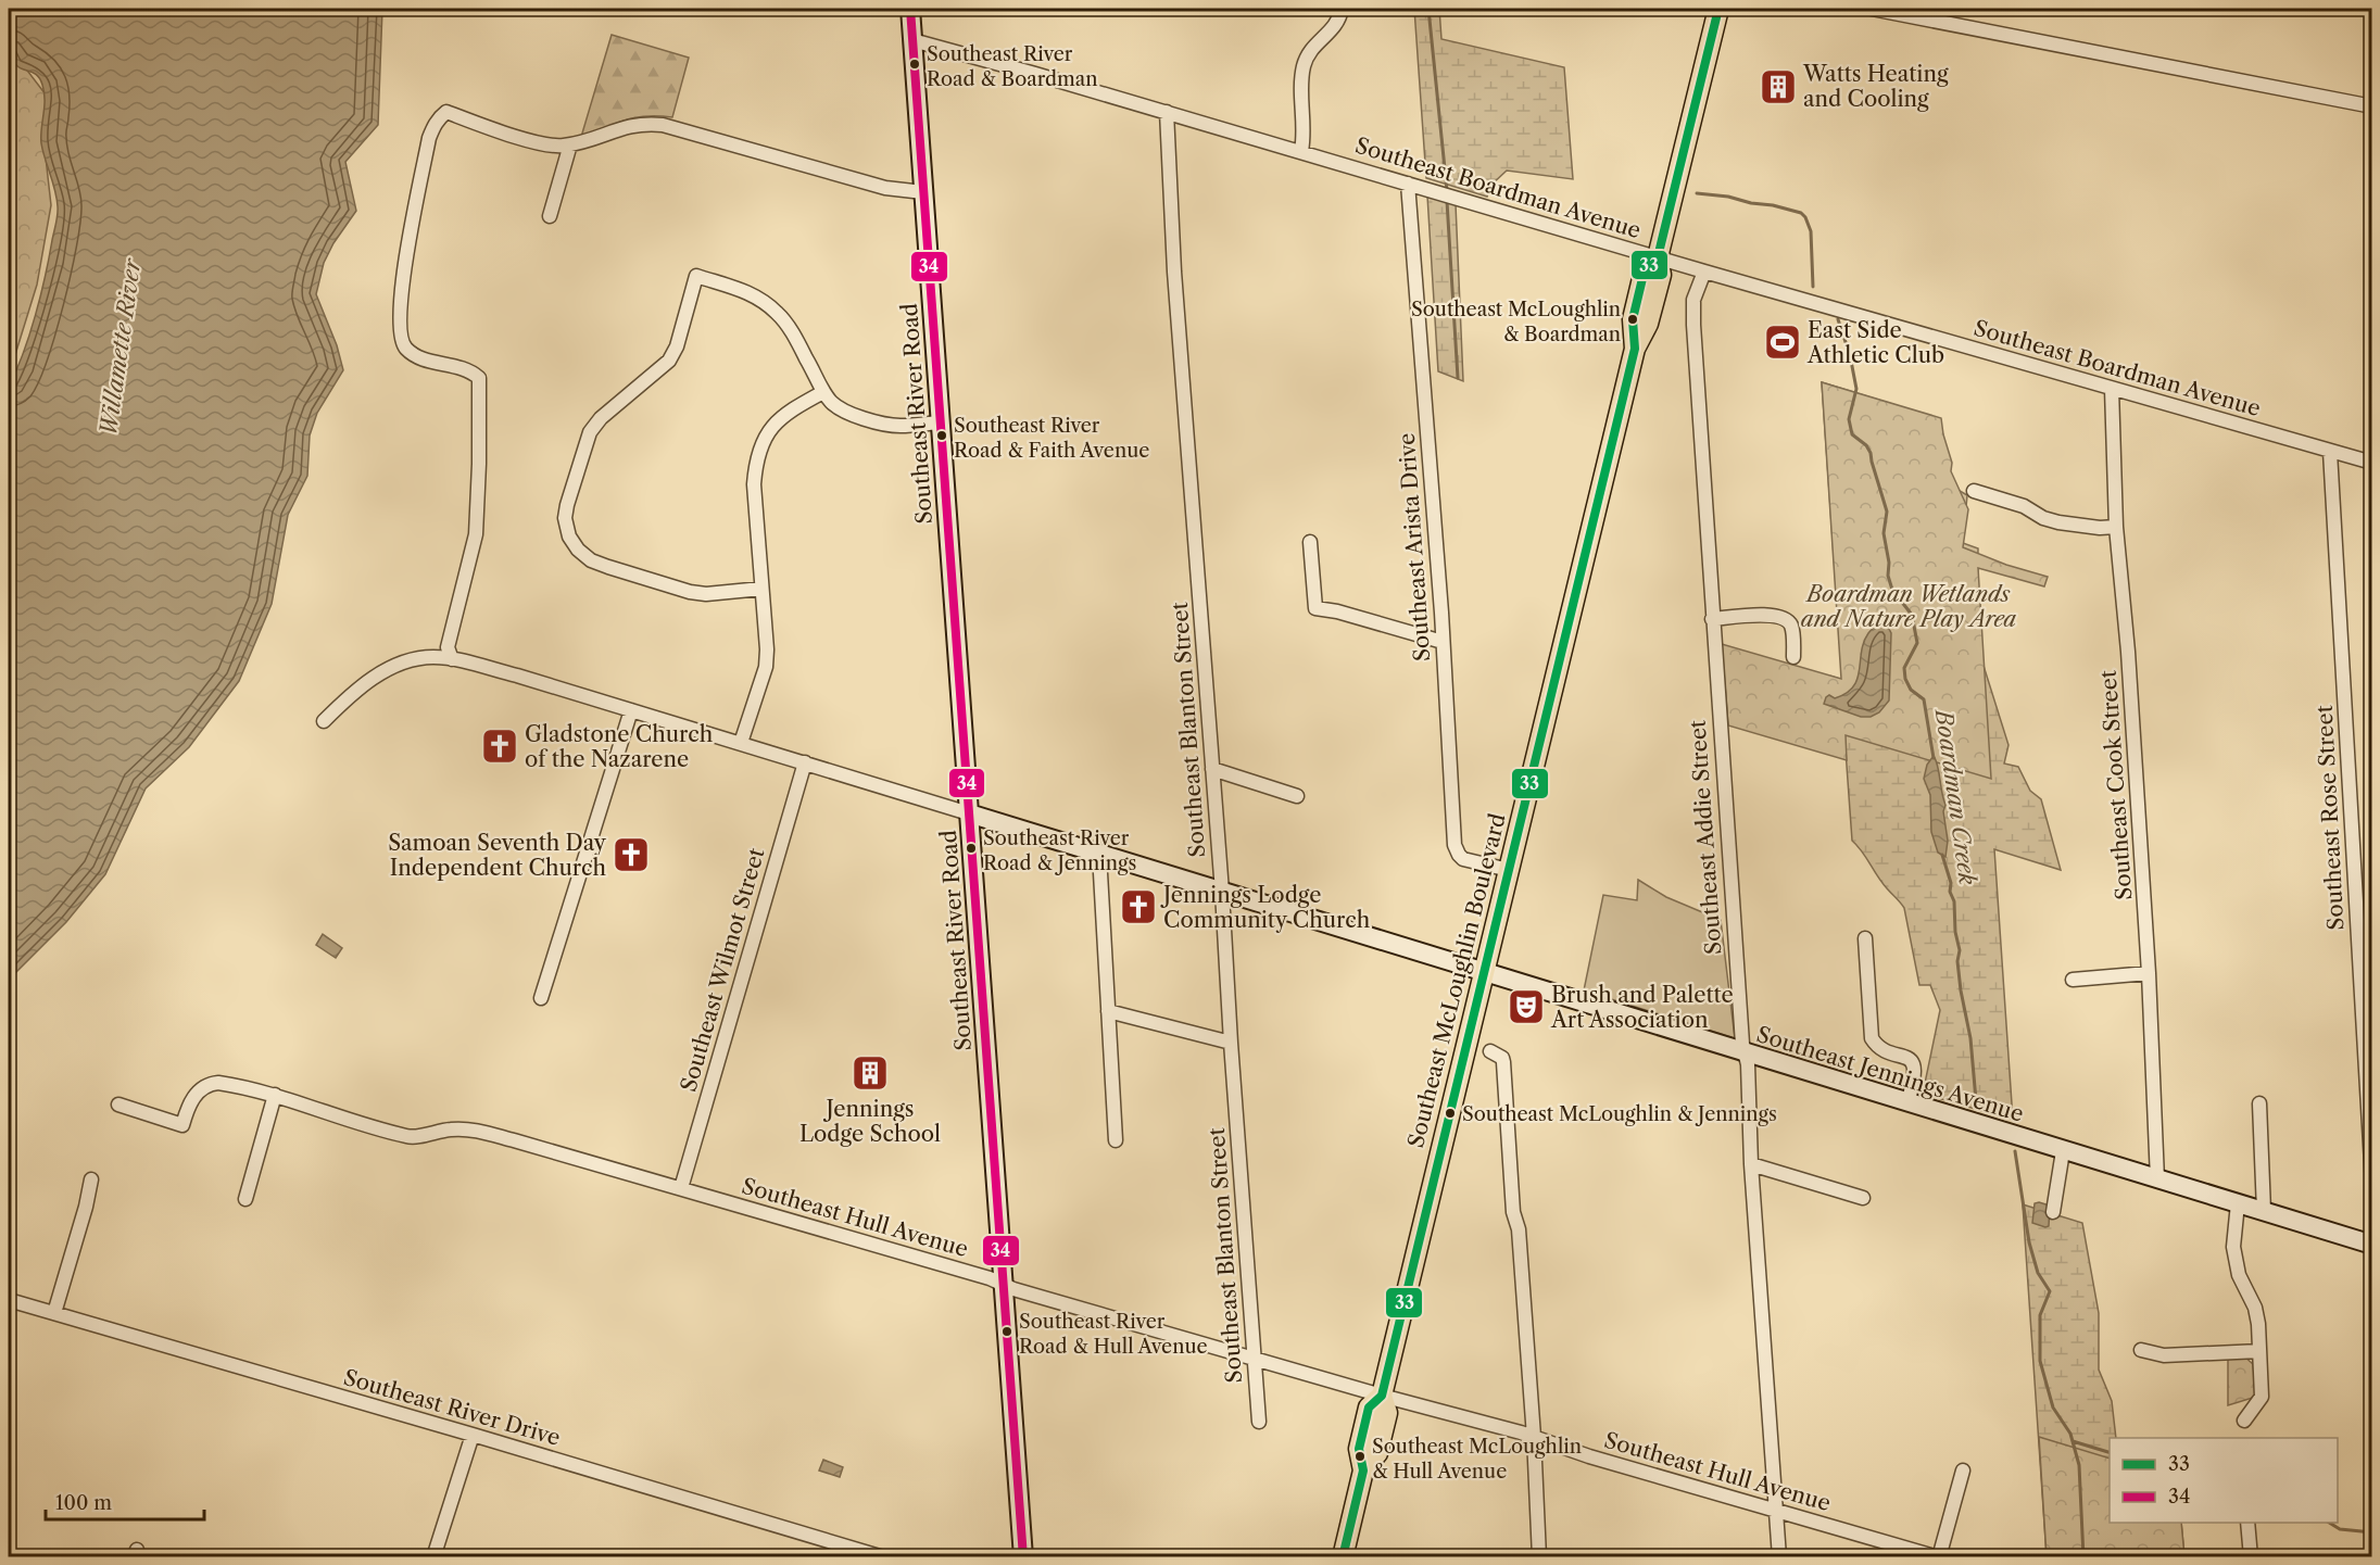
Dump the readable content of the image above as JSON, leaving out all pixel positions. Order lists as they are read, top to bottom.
{
  "streets": {
    "main road": ["Southeast McLoughlin Boulevard"],
    "street": [
      "Southeast Boardman Avenue",
      "Southeast River Road",
      "Southeast Arista Drive",
      "Southeast Blanton Street",
      "Southeast Cook Street",
      "Southeast Rose Street",
      "Southeast Addie Street",
      "Southeast Wilmot Street",
      "Southeast Jennings Avenue",
      "Southeast Hull Avenue",
      "Southeast River Drive"
    ]
  },
  "crossings": [
    ["Southeast Boardman Avenue", "Southeast River Road"],
    ["Southeast Boardman Avenue", "Southeast Arista Drive"],
    ["Southeast Boardman Avenue", "Southeast Blanton Street"],
    ["Southeast Boardman Avenue", "Southeast Cook Street"],
    ["Southeast Boardman Avenue", "Southeast Rose Street"],
    ["Southeast Boardman Avenue", "Southeast Addie Street"],
    ["Southeast Boardman Avenue", "Southeast McLoughlin Boulevard"],
    ["Southeast River Road", "Southeast Jennings Avenue"],
    ["Southeast River Road", "Southeast Hull Avenue"],
    ["Southeast Arista Drive", "Southeast McLoughlin Boulevard"],
    ["Southeast Blanton Street", "Southeast Jennings Avenue"],
    ["Southeast Blanton Street", "Southeast Hull Avenue"],
    ["Southeast Cook Street", "Southeast Jennings Avenue"],
    ["Southeast Addie Street", "Southeast Jennings Avenue"],
    ["Southeast Addie Street", "Southeast Hull Avenue"],
    ["Southeast Wilmot Street", "Southeast Jennings Avenue"],
    ["Southeast Wilmot Street", "Southeast Hull Avenue"],
    ["Southeast McLoughlin Boulevard", "Southeast Jennings Avenue"],
    ["Southeast McLoughlin Boulevard", "Southeast Hull Avenue"]
  ],
  "water": ["Willamette River", "Boardman Creek"],
  "parks": ["Boardman Wetlands and Nature Play Area"],
  "places": {
    "other": [
      "Southeast River Road & Boardman",
      "Southeast McLoughlin & Boardman",
      "Southeast River Road & Faith Avenue",
      "Southeast River Road & Jennings",
      "Southeast McLoughlin & Jennings",
      "Southeast River Road & Hull Avenue",
      "Southeast McLoughlin & Hull Avenue"
    ],
    "building": ["Watts Heating and Cooling", "Jennings Lodge School"],
    "sports": ["East Side Athletic Club"],
    "church": ["Gladstone Church of the Nazarene", "Samoan Seventh Day Independent Church", "Jennings Lodge Community Church"],
    "theatre": ["Brush and Palette Art Association"]
  },
  "lines": ["transit line 33", "transit line 34"],
  "legend": ["33", "34"],
  "scale_bar": "100 m"
}
